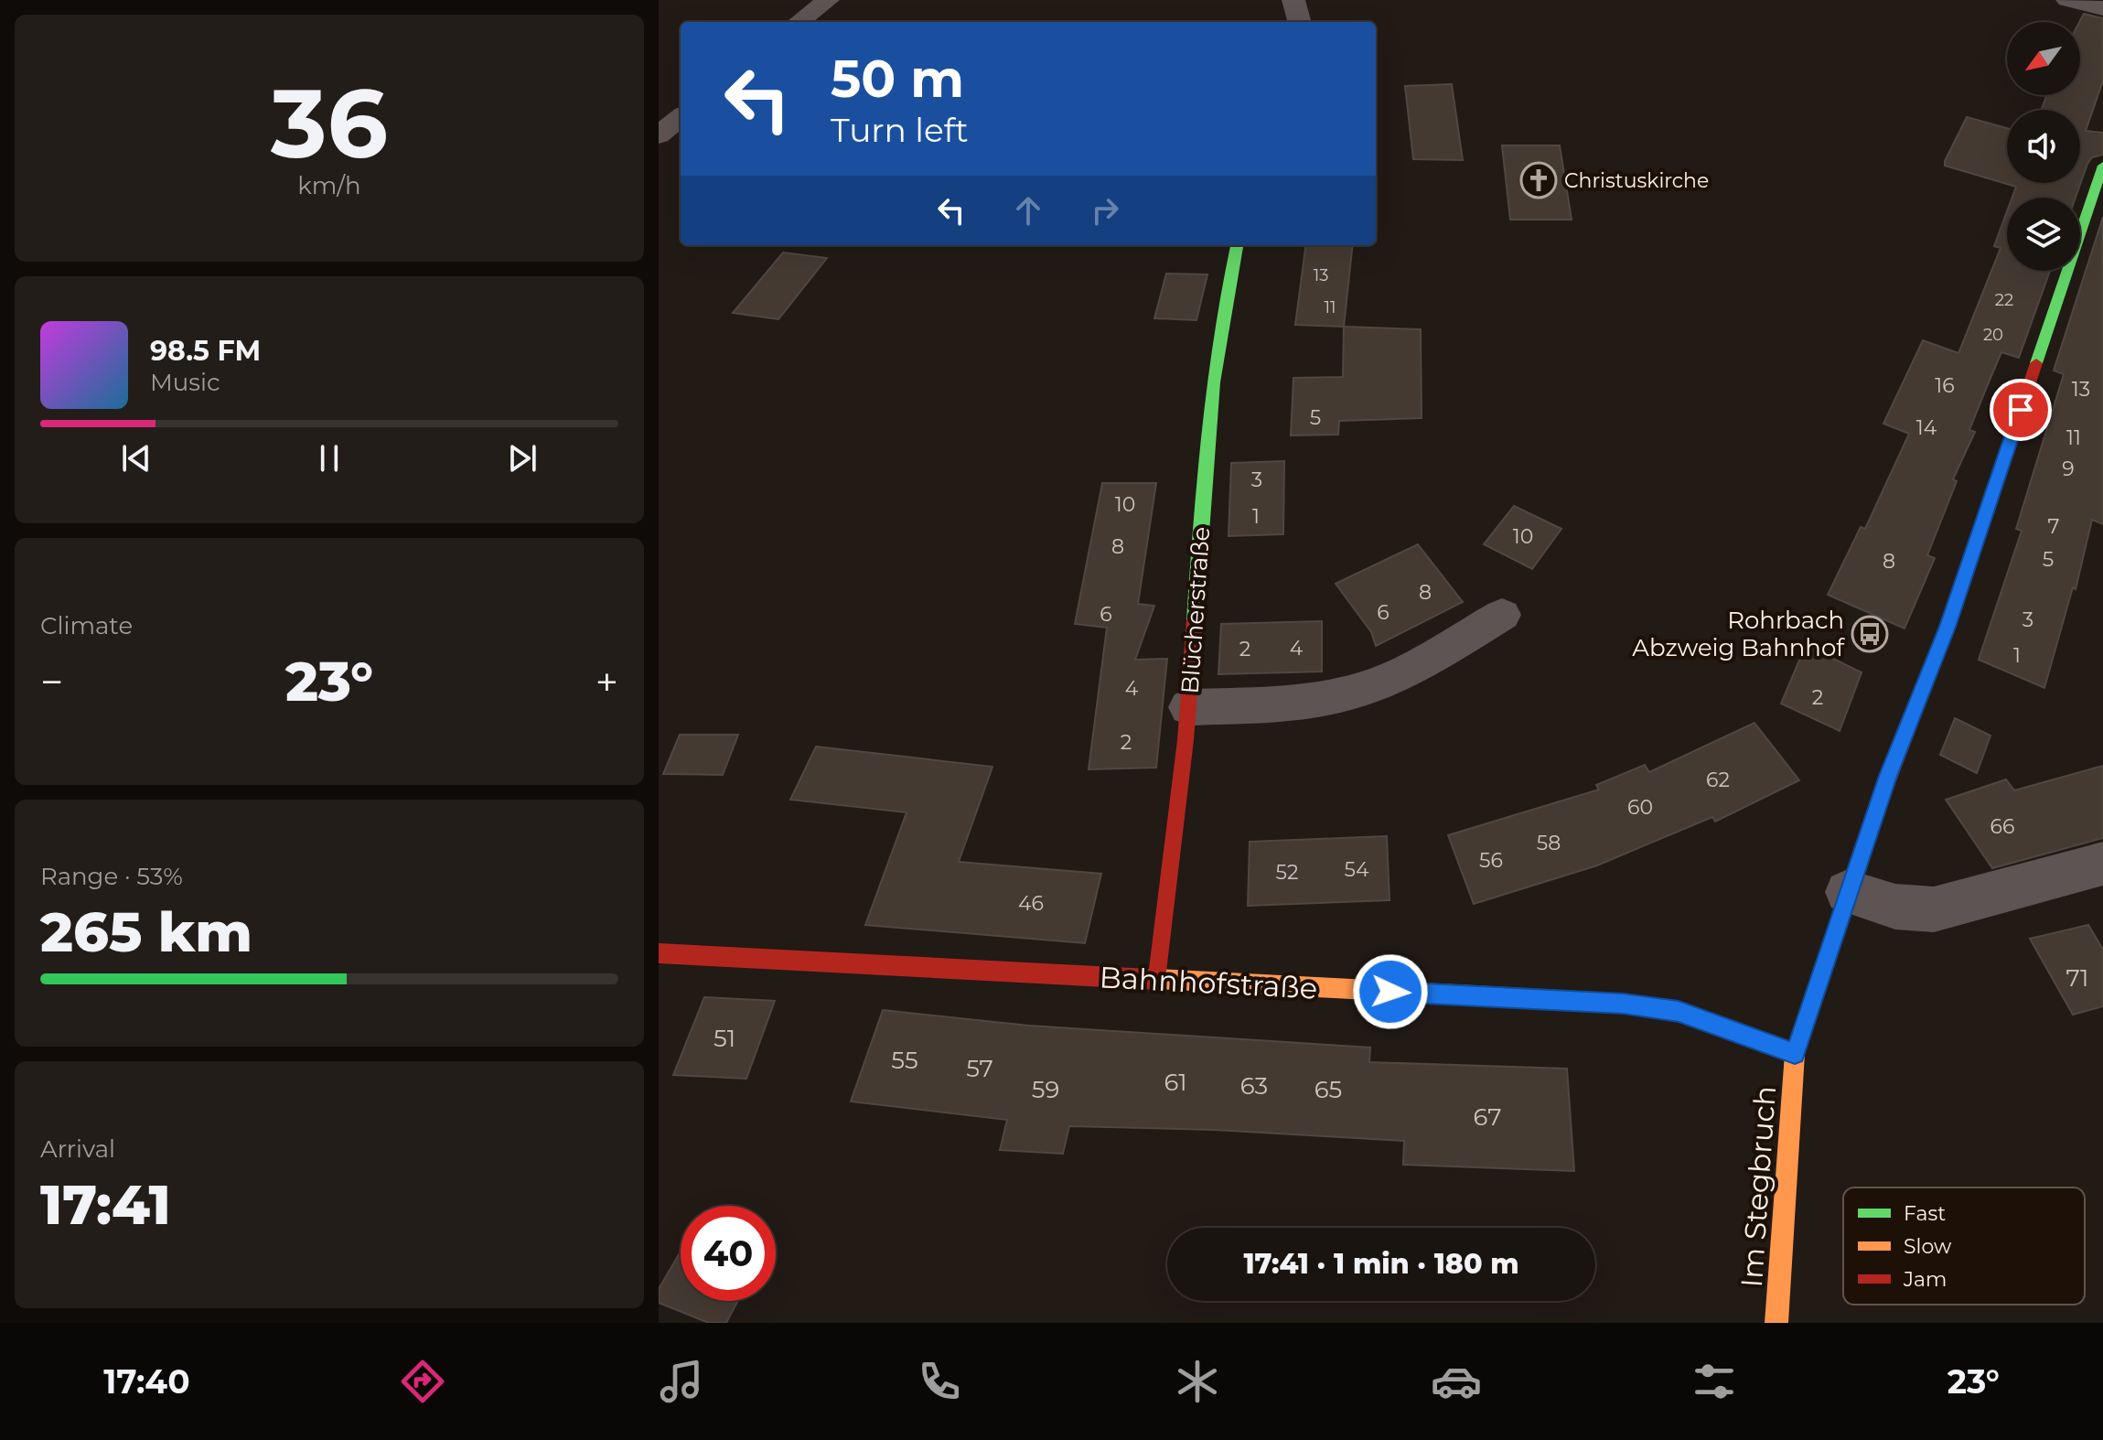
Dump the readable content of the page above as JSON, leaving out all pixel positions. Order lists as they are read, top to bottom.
{
  "streets": {
    "street": ["Blücherstraße", "Bahnhofstraße", "Im Stegbruch"]
  },
  "crossings": [
    ["Blücherstraße", "Bahnhofstraße"],
    ["Bahnhofstraße", "Im Stegbruch"]
  ],
  "places": {
    "church": ["Christuskirche"],
    "bus stop": ["Rohrbach Abzweig Bahnhof"]
  },
  "house_numbers": [
    "13",
    "22",
    "11",
    "20",
    "16",
    "13",
    "5",
    "14",
    "11",
    "9",
    "3",
    "10",
    "1",
    "7",
    "10",
    "8",
    "5",
    "8",
    "8",
    "6",
    "6",
    "3",
    "4",
    "2",
    "1",
    "4",
    "2",
    "2",
    "62",
    "60",
    "66",
    "58",
    "56",
    "54",
    "52",
    "46",
    "71",
    "51",
    "55",
    "57",
    "61",
    "63",
    "59",
    "65",
    "67"
  ],
  "legend": ["Fast", "Slow", "Jam"],
  "north": "bottom left",
  "page": {
    "tile": [
      ["36", "km/h"],
      "Climate",
      ["Range · 53%", "265 km"],
      ["Arrival", "17:41"]
    ],
    "turn": ["50 m", "Turn left"],
    "song": ["98.5 FM", "Music"],
    "heat": ["−", "23°", "+"],
    "limit": "40",
    "trip": "17:41 · 1 min · 180 m",
    "tabs": ["17:40", "23°"]
  }
}
